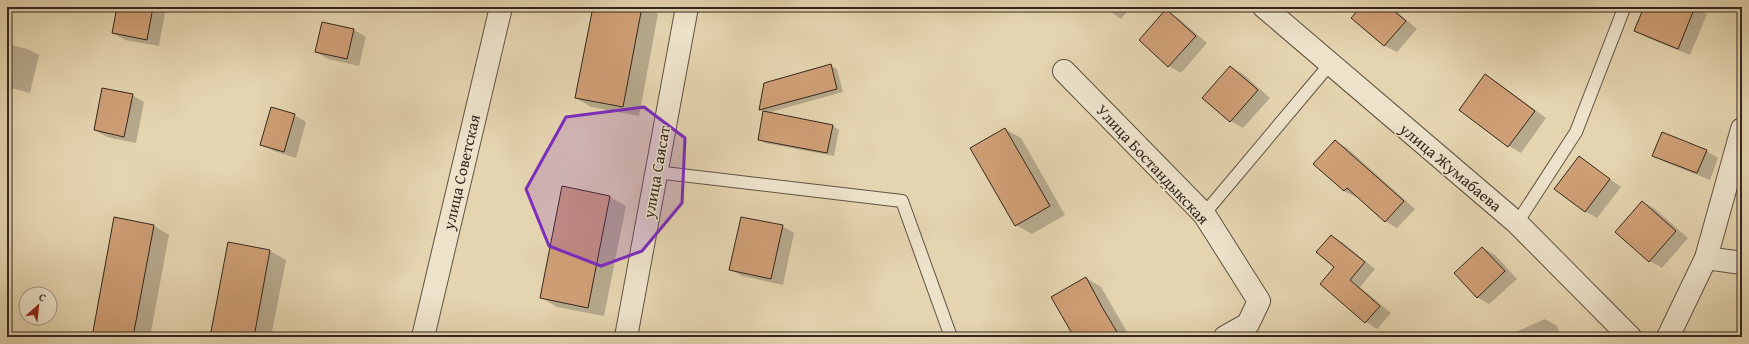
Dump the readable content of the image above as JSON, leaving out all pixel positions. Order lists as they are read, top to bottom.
{
  "streets": {
    "street": [
      "Улица Бостандыкская",
      "улица Жумабаева",
      "улица Советская",
      "улица Саясат"
    ]
  },
  "north": "top right"
}
